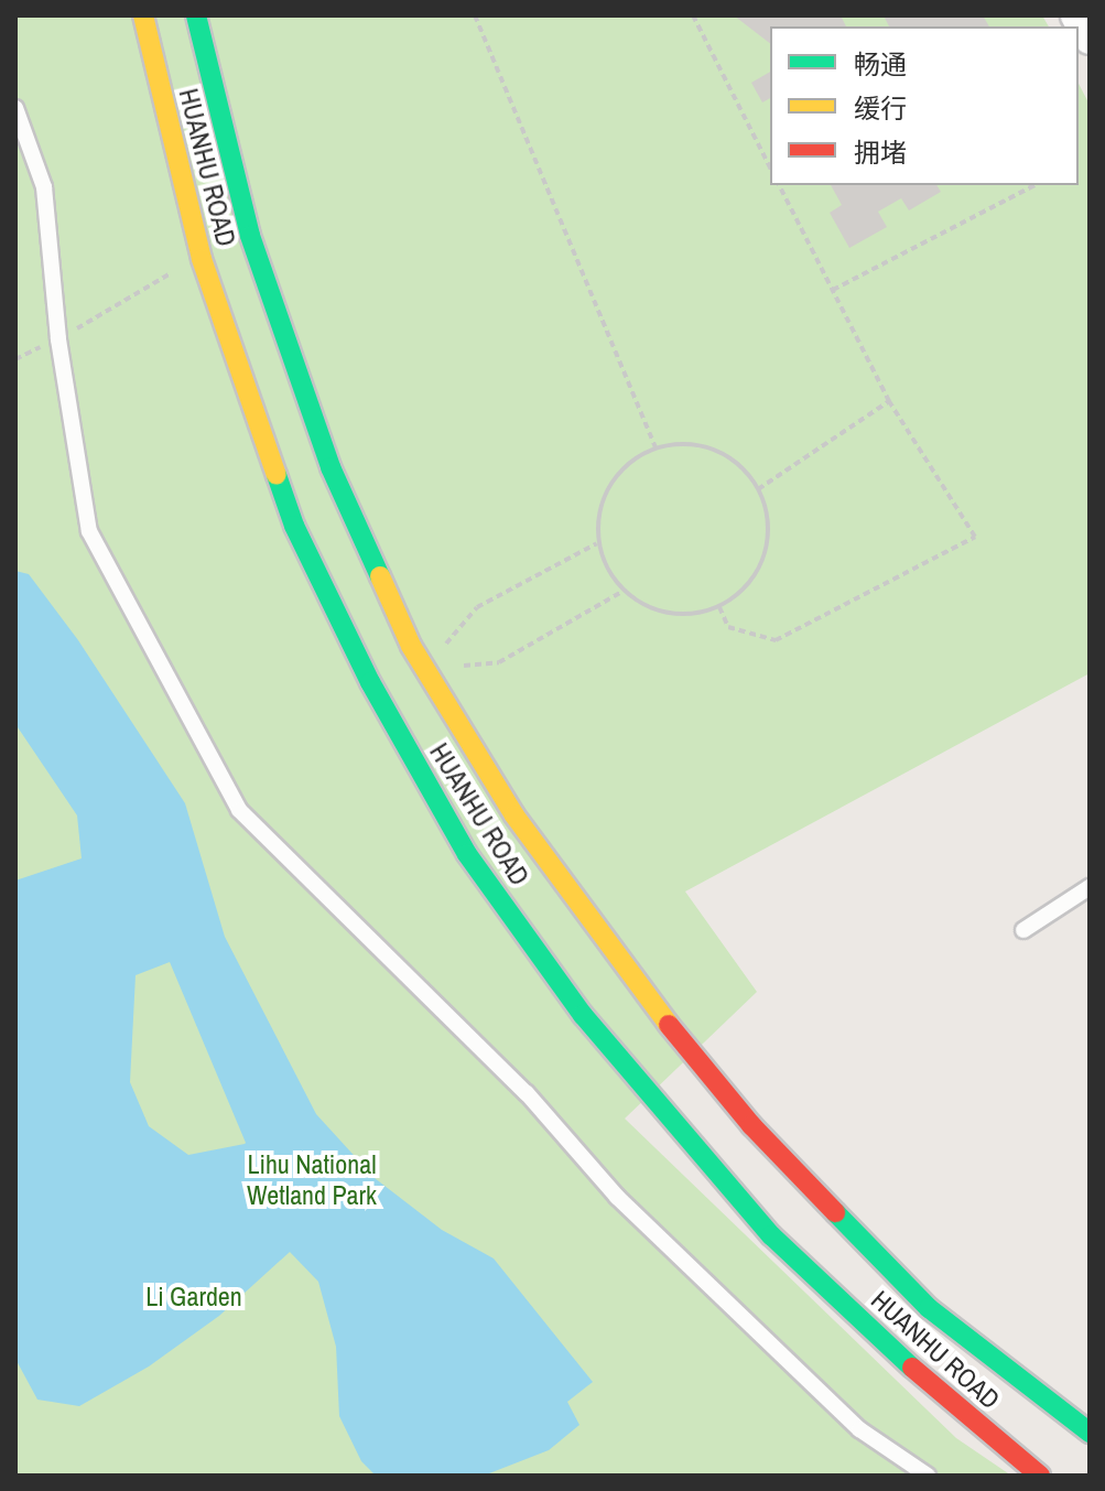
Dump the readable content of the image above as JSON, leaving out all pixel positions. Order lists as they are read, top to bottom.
{
  "streets": {
    "main road": ["HUANHU ROAD"]
  },
  "parks": ["Lihu National Wetland Park", "Li Garden"],
  "legend": ["畅通", "缓行", "拥堵"]
}
